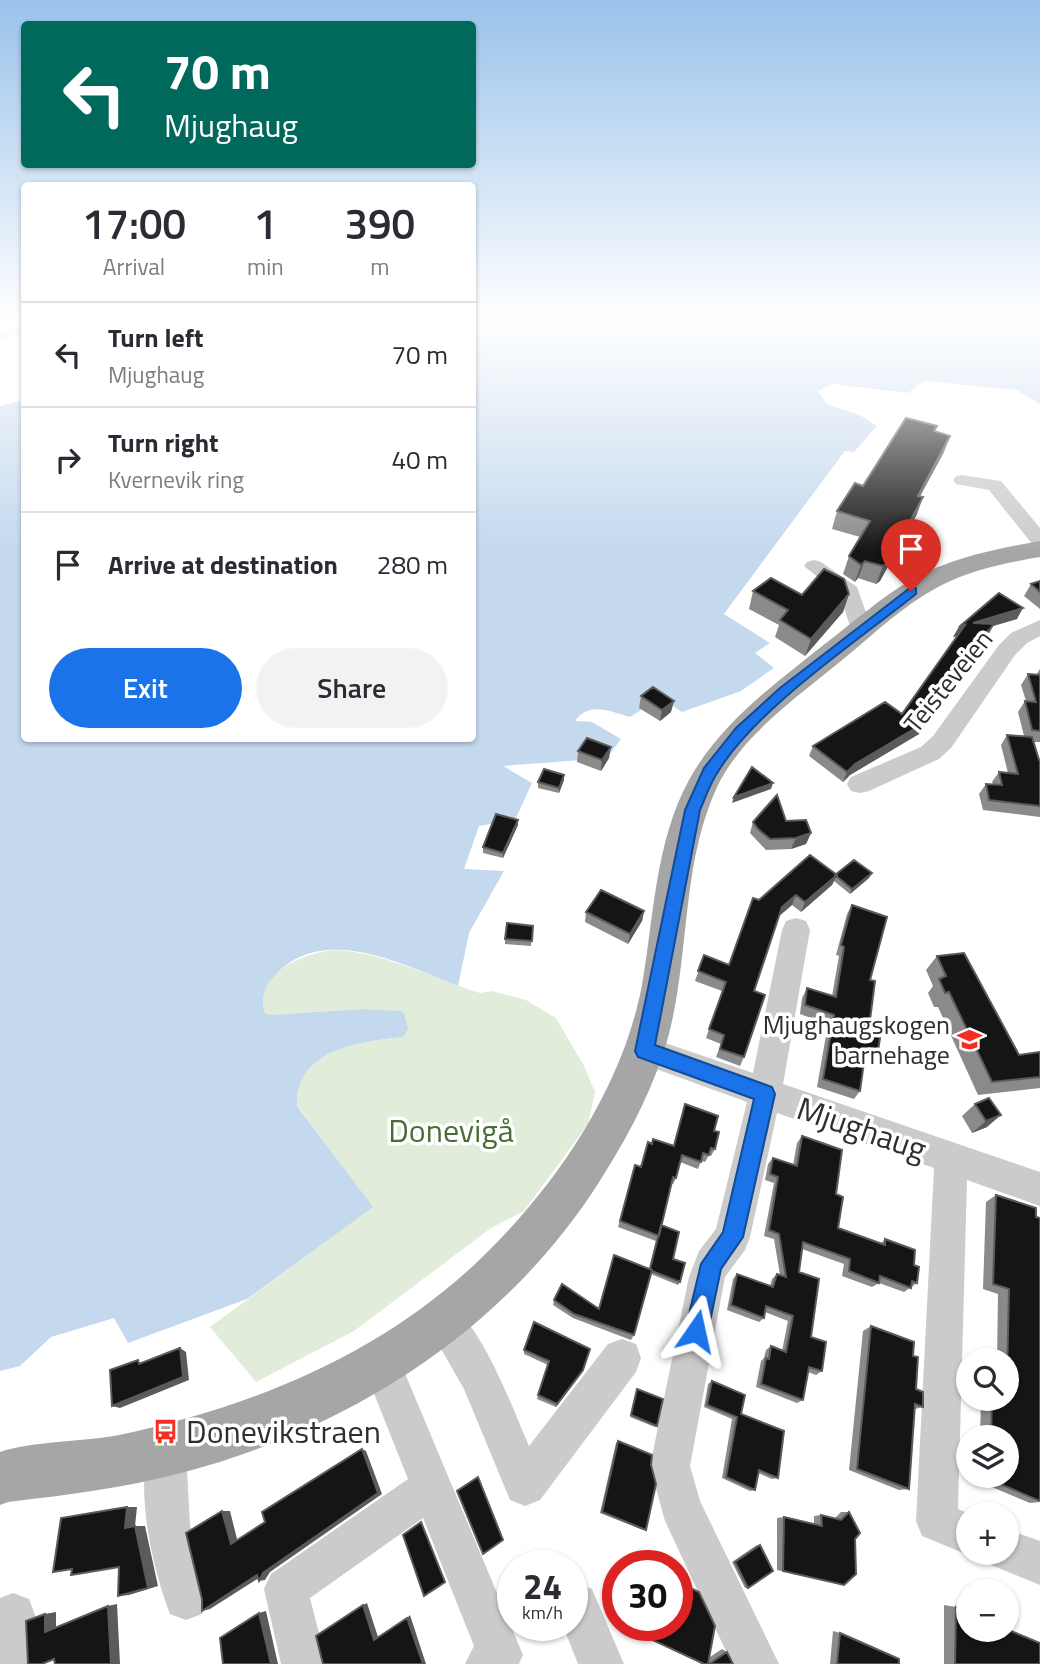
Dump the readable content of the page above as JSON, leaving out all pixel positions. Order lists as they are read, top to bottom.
{
  "streets": {
    "street": ["Teisteveien", "Mjughaug"]
  },
  "parks": ["Donevigå"],
  "places": {
    "school or university": ["Mjughaugskogen barnehage"],
    "bus stop": ["Donevikstraen"]
  },
  "page": {
    "turn": ["70 m", "Mjughaug"],
    "eta": [
      "17:00",
      "Arrival",
      "1",
      "min",
      "390",
      "m"
    ],
    "list": [
      {
        "name": "Turn left",
        "note": "Mjughaug",
        "value": "70 m"
      },
      {
        "name": "Turn right",
        "note": "Kvernevik ring",
        "value": "40 m"
      },
      {
        "name": "Arrive at destination",
        "value": "280 m"
      }
    ],
    "buttons": ["Exit", "Share"],
    "map_buttons": ["+", "−"],
    "speed": "24 km/h",
    "limit": "30"
  }
}
